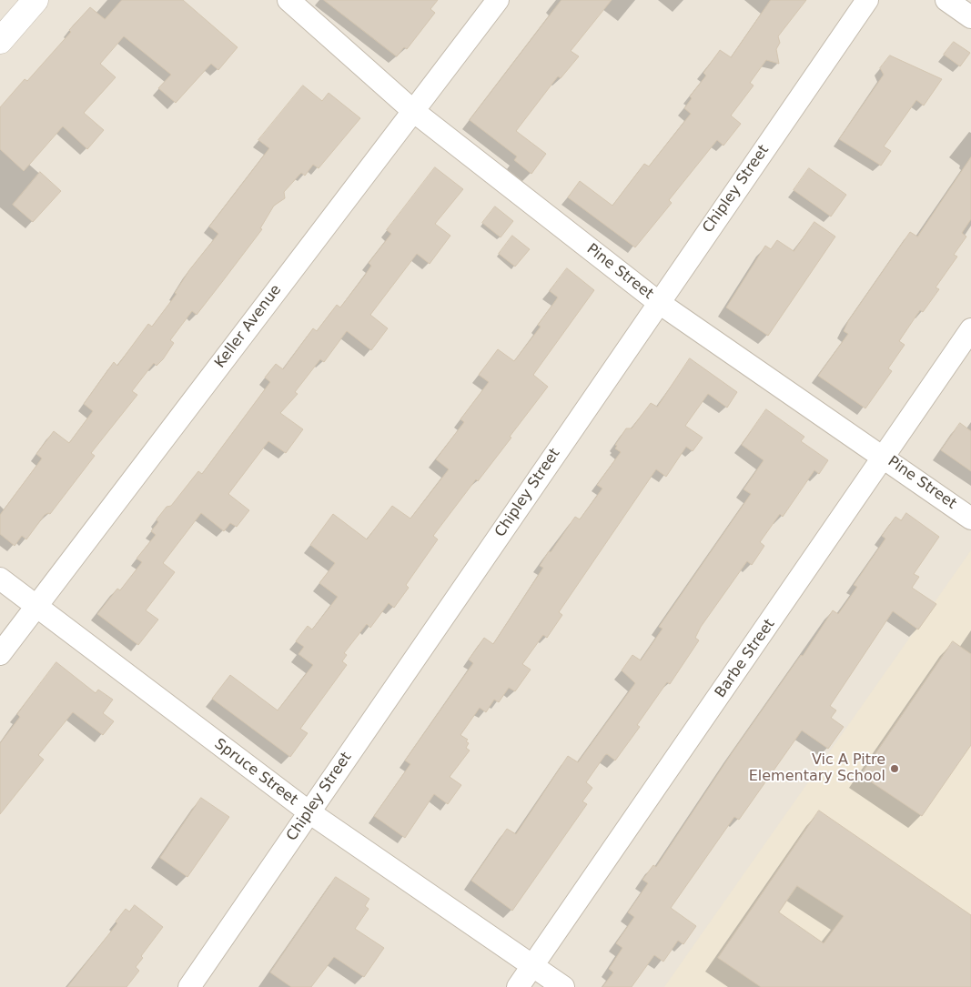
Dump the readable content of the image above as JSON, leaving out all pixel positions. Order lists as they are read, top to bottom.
{
  "streets": {
    "street": [
      "Chipley Street",
      "Pine Street",
      "Keller Avenue",
      "Barbe Street",
      "Spruce Street"
    ]
  },
  "crossings": [
    ["Chipley Street", "Pine Street"],
    ["Chipley Street", "Spruce Street"],
    ["Pine Street", "Keller Avenue"],
    ["Pine Street", "Barbe Street"],
    ["Keller Avenue", "Spruce Street"],
    ["Barbe Street", "Spruce Street"]
  ],
  "places": ["Vic A Pitre Elementary School"]
}
